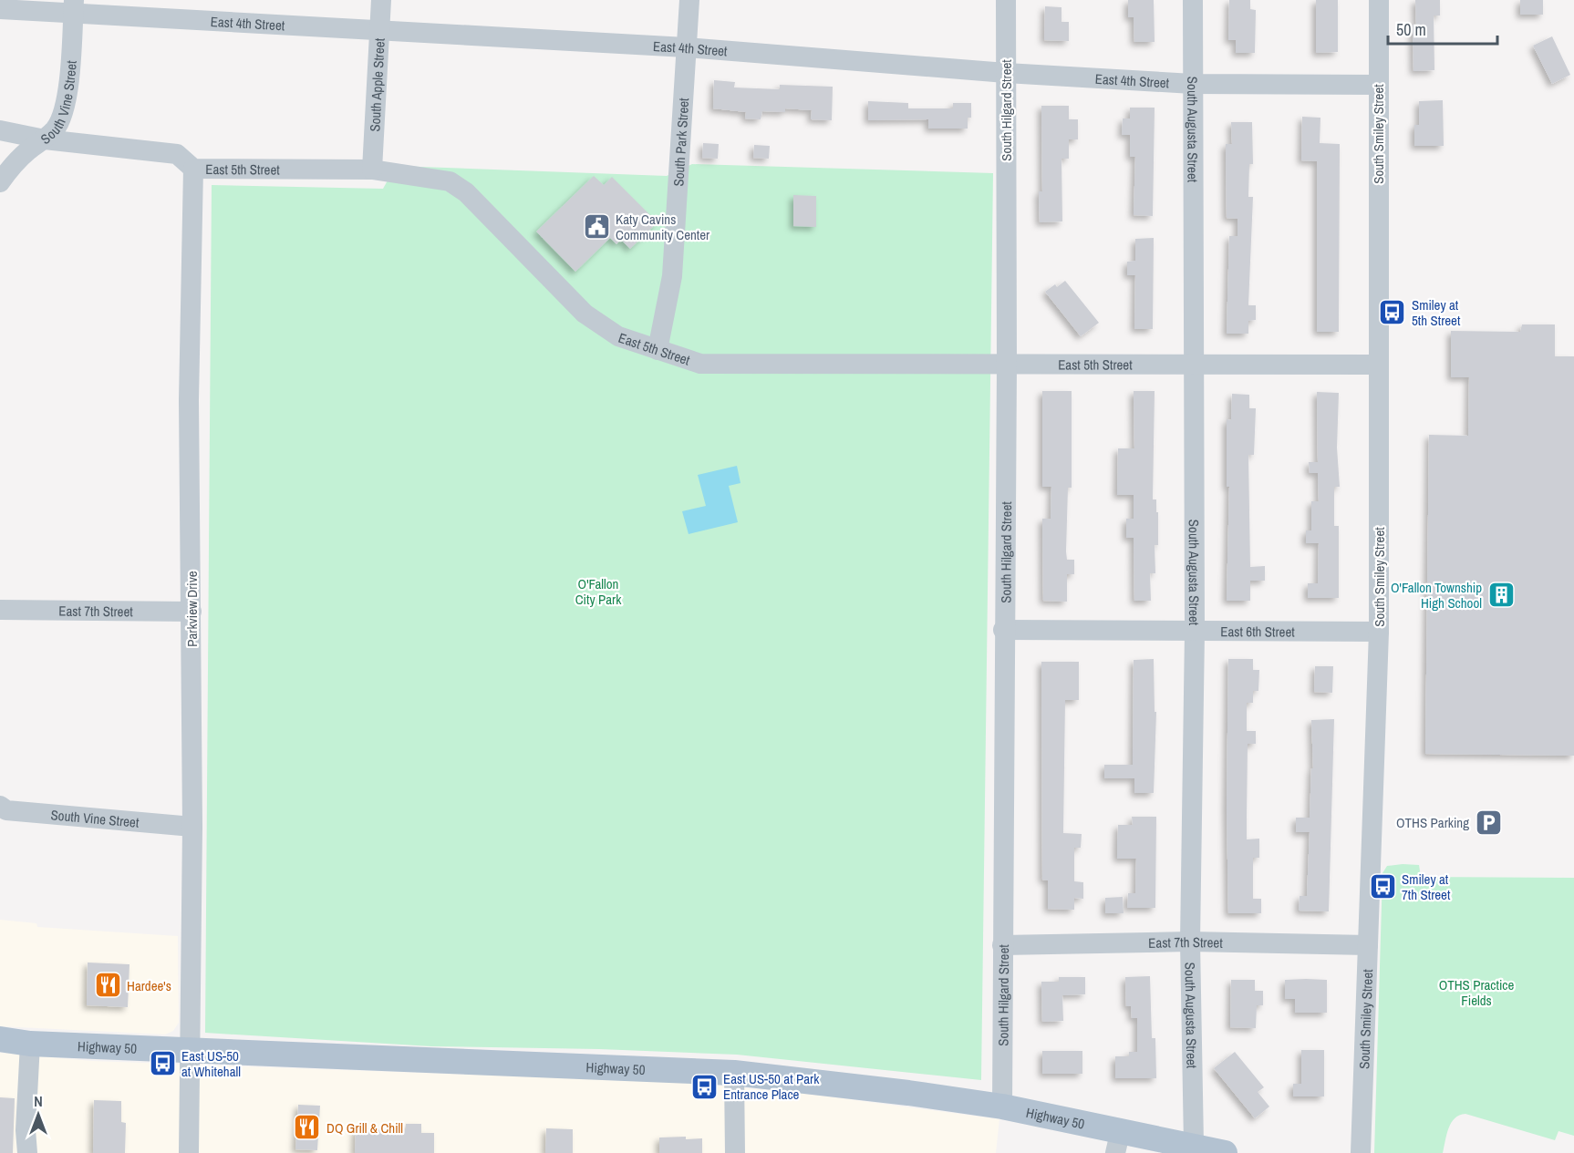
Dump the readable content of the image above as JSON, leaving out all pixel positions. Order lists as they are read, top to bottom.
{
  "streets": {
    "main road": ["Highway 50"],
    "street": [
      "East 4th Street",
      "South Apple Street",
      "South Vine Street",
      "South Hilgard Street",
      "South Augusta Street",
      "South Smiley Street",
      "South Park Street",
      "East 5th Street",
      "Parkview Drive",
      "East 7th Street",
      "East 6th Street"
    ]
  },
  "crossings": [
    ["East 4th Street", "South Apple Street"],
    ["East 4th Street", "South Vine Street"],
    ["East 4th Street", "South Hilgard Street"],
    ["East 4th Street", "South Augusta Street"],
    ["East 4th Street", "South Smiley Street"],
    ["East 4th Street", "South Park Street"],
    ["South Apple Street", "East 5th Street"],
    ["South Vine Street", "East 5th Street"],
    ["South Vine Street", "Parkview Drive"],
    ["South Hilgard Street", "East 5th Street"],
    ["South Hilgard Street", "East 7th Street"],
    ["South Hilgard Street", "East 6th Street"],
    ["South Hilgard Street", "Highway 50"],
    ["South Augusta Street", "East 5th Street"],
    ["South Augusta Street", "East 7th Street"],
    ["South Augusta Street", "East 6th Street"],
    ["South Augusta Street", "Highway 50"],
    ["South Smiley Street", "East 5th Street"],
    ["South Smiley Street", "East 7th Street"],
    ["South Smiley Street", "East 6th Street"],
    ["South Park Street", "East 5th Street"],
    ["East 5th Street", "Parkview Drive"],
    ["Parkview Drive", "East 7th Street"],
    ["Parkview Drive", "Highway 50"]
  ],
  "parks": ["O'Fallon City Park", "OTHS Practice Fields"],
  "places": {
    "public building": ["Katy Cavins Community Center"],
    "bus stop": [
      "Smiley at 5th Street",
      "Smiley at 7th Street",
      "East US-50 at Whitehall",
      "East US-50 at Park Entrance Place"
    ],
    "building": ["O'Fallon Township High School"],
    "parking": ["OTHS Parking"],
    "restaurant": ["Hardee's", "DQ Grill & Chill"]
  },
  "scale_bar": "50 m",
  "north": "top"
}
